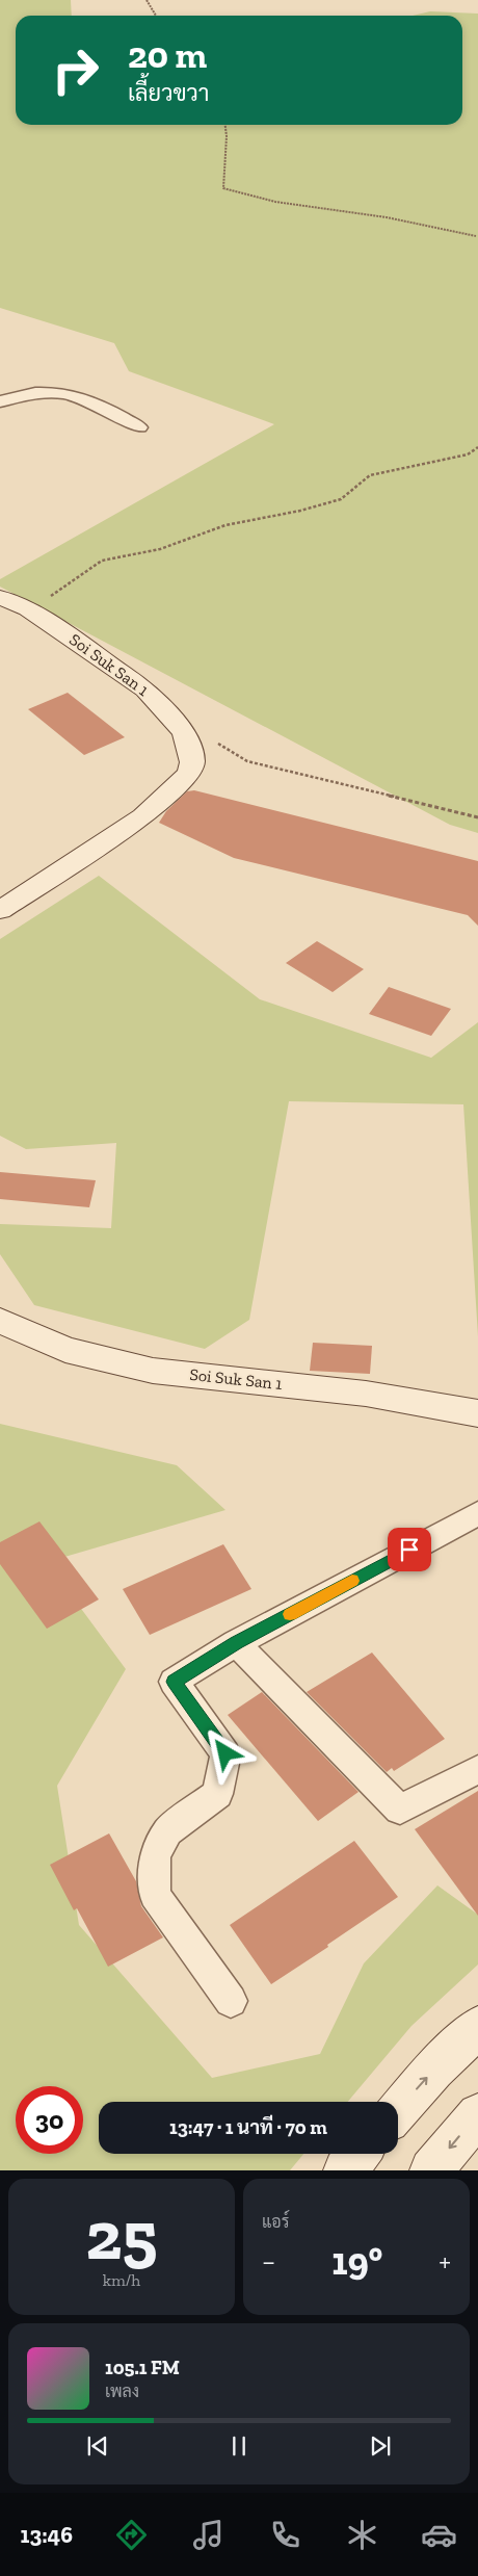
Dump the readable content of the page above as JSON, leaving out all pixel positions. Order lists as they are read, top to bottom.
{
  "streets": {
    "street": ["Soi Suk San 1"]
  },
  "page": {
    "turn": ["20 m", "เลี้ยวขวา"],
    "limit": "30",
    "trip": "13:47 · 1 นาที · 70 m",
    "tile": [
      ["25", "km/h"],
      "แอร์"
    ],
    "heat": ["−", "19°", "+"],
    "song": ["105.1 FM", "เพลง"],
    "tabs": "13:46"
  }
}
